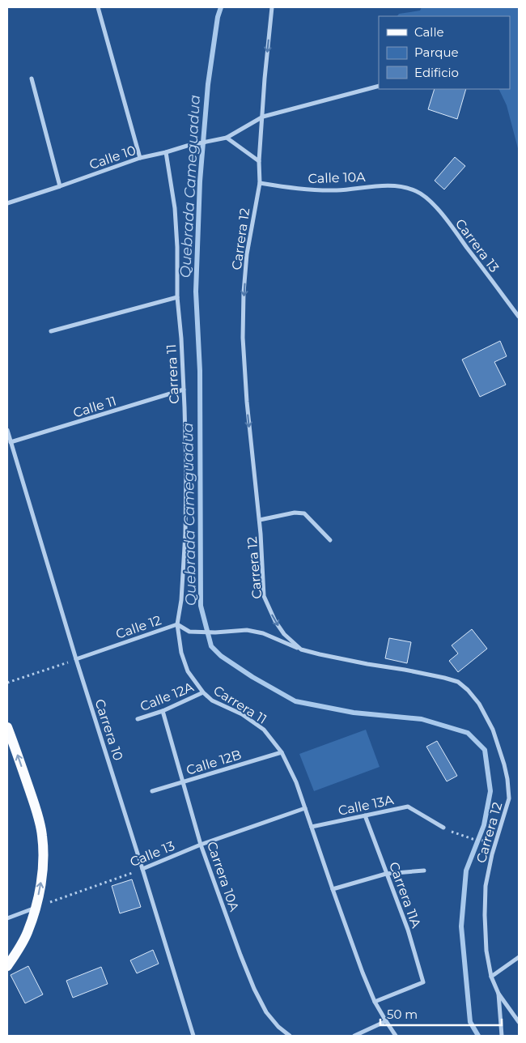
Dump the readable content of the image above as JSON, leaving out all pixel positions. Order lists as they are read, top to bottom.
{
  "streets": {
    "street": [
      "Calle 10",
      "Calle 10A",
      "Carrera 12",
      "Carrera 13",
      "Carrera 11",
      "Calle 11",
      "Calle 12",
      "Calle 12A",
      "Carrera 10",
      "Calle 12B",
      "Calle 13A",
      "Calle 13",
      "Carrera 10A",
      "Carrera 11A"
    ]
  },
  "crossings": [
    ["Calle 10", "Carrera 12"],
    ["Calle 10", "Carrera 11"],
    ["Calle 10A", "Carrera 12"],
    ["Calle 10A", "Carrera 13"],
    ["Carrera 12", "Calle 12"],
    ["Carrera 11", "Calle 11"],
    ["Carrera 11", "Calle 12"],
    ["Carrera 11", "Calle 12A"],
    ["Carrera 11", "Calle 12B"],
    ["Carrera 11", "Calle 13A"],
    ["Carrera 11", "Calle 13"],
    ["Carrera 11", "Carrera 11A"],
    ["Calle 11", "Carrera 10"],
    ["Calle 12", "Carrera 10"],
    ["Calle 12A", "Carrera 10A"],
    ["Carrera 10", "Calle 13"],
    ["Calle 12B", "Carrera 10A"],
    ["Calle 13A", "Carrera 11A"],
    ["Calle 13", "Carrera 10A"]
  ],
  "one_way": ["Carrera 12"],
  "water": ["Quebrada Cameguadua"],
  "legend": ["Calle", "Parque", "Edificio"],
  "scale_bar": "50 m"
}
